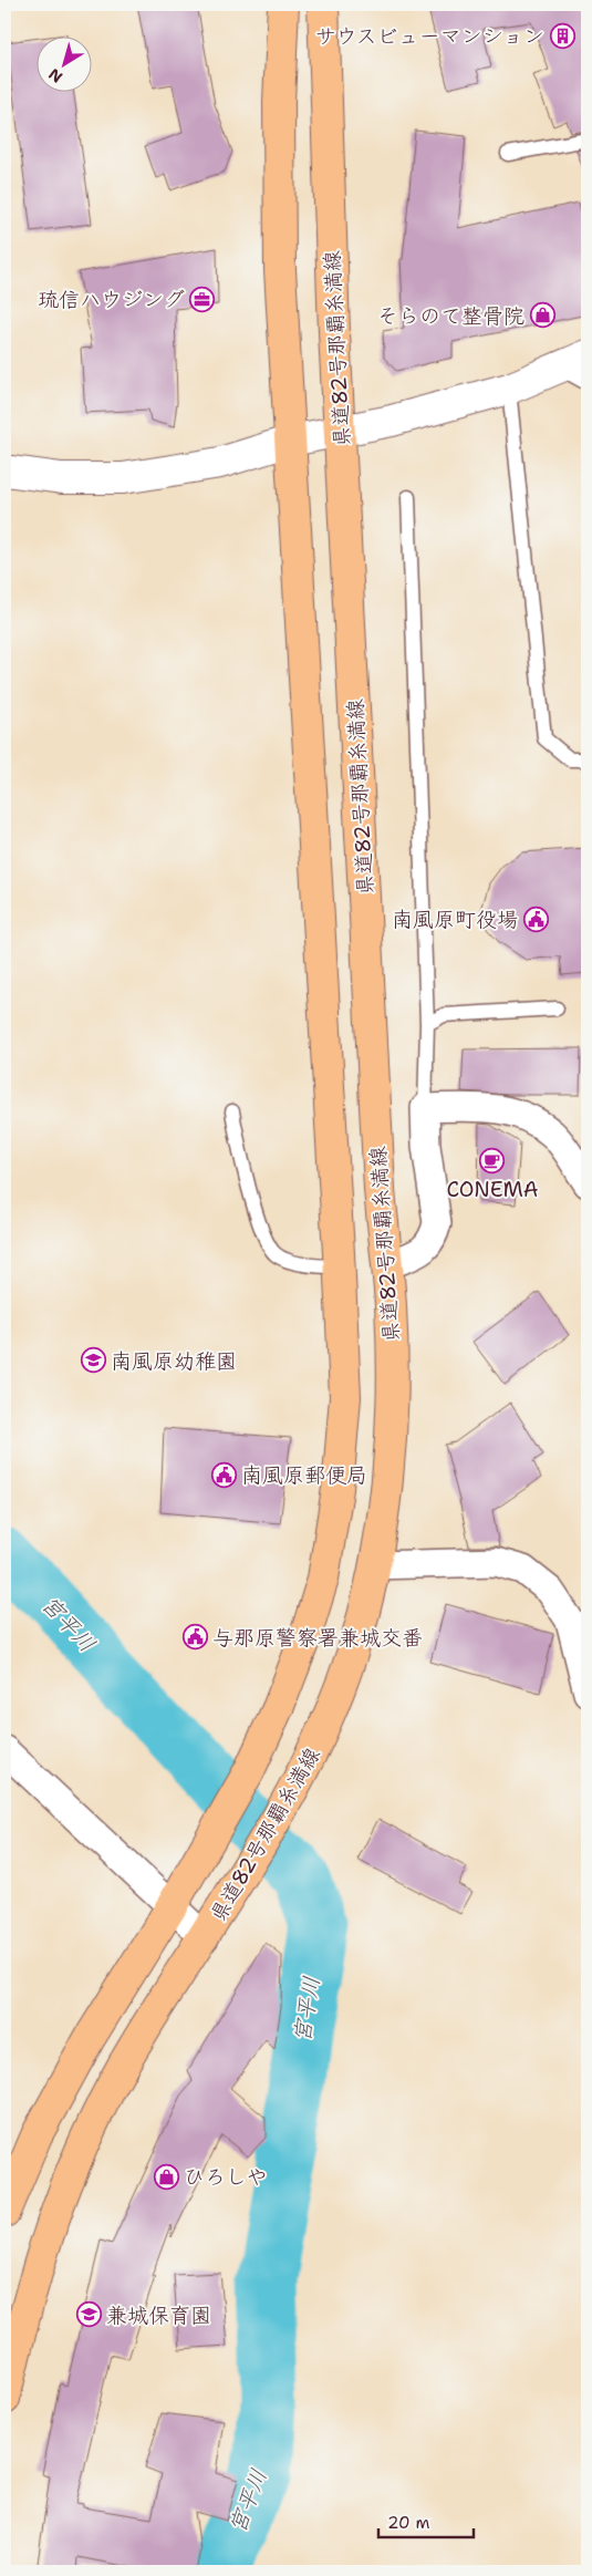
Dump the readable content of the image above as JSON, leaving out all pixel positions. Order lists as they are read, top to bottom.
{
  "streets": {
    "main road": ["県道82号那覇糸満線"]
  },
  "water": ["宮平川"],
  "places": {
    "building": ["サウスビューマンション"],
    "office": ["琉信ハウジング"],
    "shop": ["そらのて整骨院", "ひろしや"],
    "public building": ["南風原町役場", "南風原郵便局", "与那原警察署兼城交番"],
    "cafe": ["CONEMA"],
    "school or university": ["南風原幼稚園", "兼城保育園"]
  },
  "scale_bar": "20 m",
  "north": "bottom left"
}
